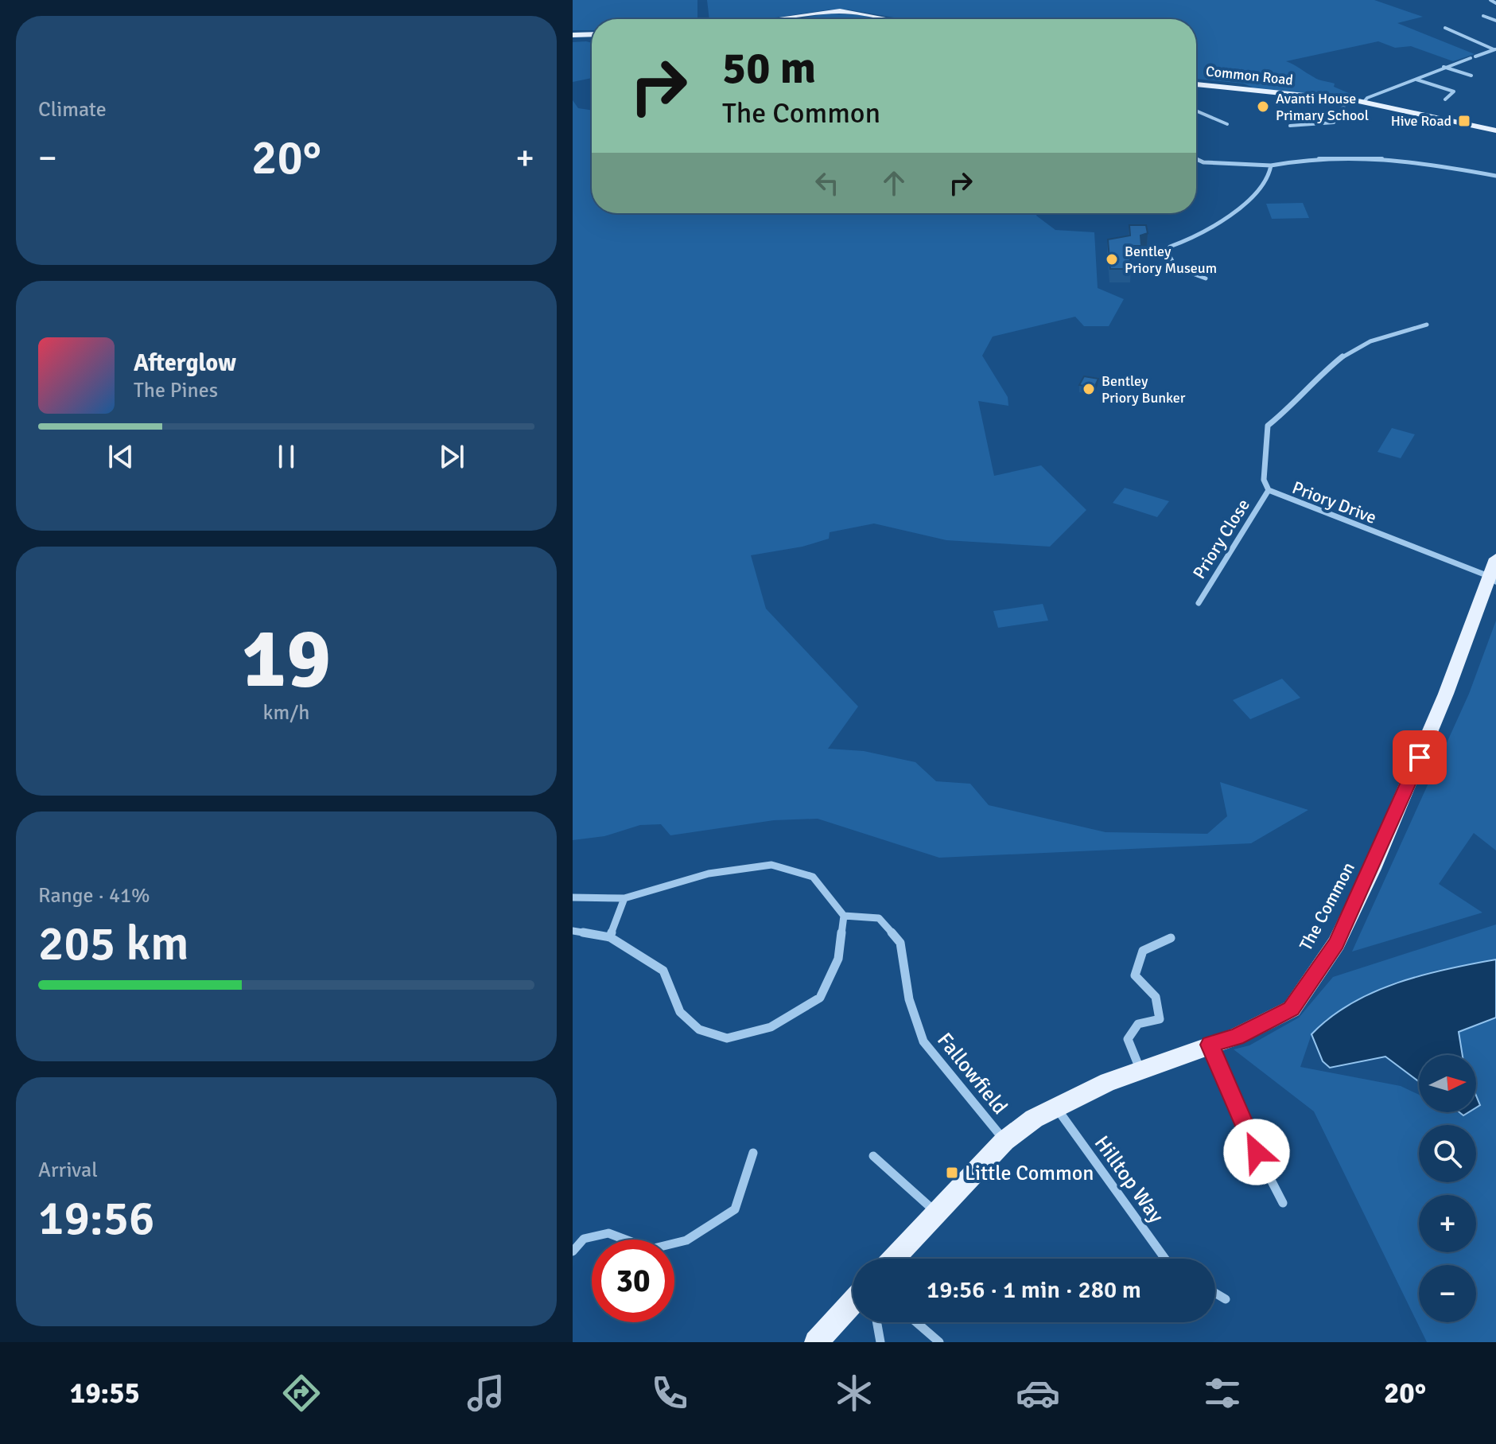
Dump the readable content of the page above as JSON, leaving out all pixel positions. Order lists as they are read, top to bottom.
{
  "streets": {
    "main road": ["Common Road", "The Common"],
    "street": [
      "Priory Drive",
      "Priory Close",
      "Fallowfield",
      "Hilltop Way"
    ]
  },
  "crossings": [
    ["Priory Drive", "Priory Close"],
    ["Priory Drive", "The Common"],
    ["The Common", "Fallowfield"],
    ["The Common", "Hilltop Way"]
  ],
  "places": {
    "other": ["Avanti House Primary School", "Bentley Priory Museum", "Bentley Priory Bunker"],
    "transit": ["Hive Road", "Little Common"]
  },
  "north": "right",
  "page": {
    "tile": [
      "Climate",
      ["19", "km/h"],
      ["Range · 41%", "205 km"],
      ["Arrival", "19:56"]
    ],
    "turn": ["50 m", "The Common"],
    "heat": ["−", "20°", "+"],
    "song": ["Afterglow", "The Pines"],
    "map_buttons": ["+", "−"],
    "limit": "30",
    "trip": "19:56 · 1 min · 280 m",
    "tabs": ["19:55", "20°"]
  }
}
